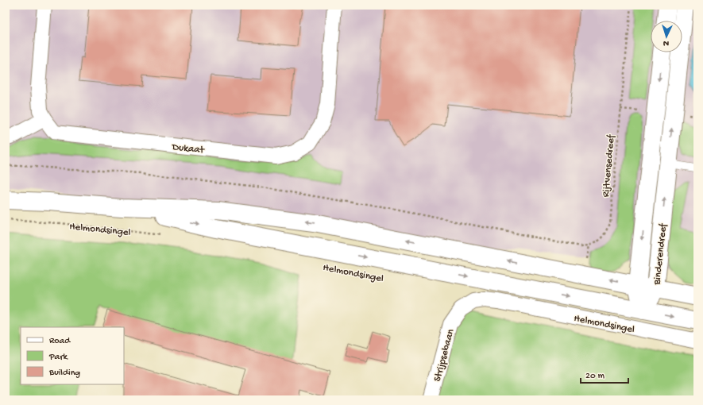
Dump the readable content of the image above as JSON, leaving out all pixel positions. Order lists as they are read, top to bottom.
{
  "streets": {
    "main road": ["Helmondsingel", "Binderendreef"],
    "street": ["Dukaat", "Strijpsebaan"],
    "path": ["Rijtvensedreef"]
  },
  "crossings": [
    ["Helmondsingel", "Binderendreef"],
    ["Helmondsingel", "Strijpsebaan"]
  ],
  "legend": ["Road", "Park", "Building"],
  "scale_bar": "20 m",
  "north": "bottom"
}
